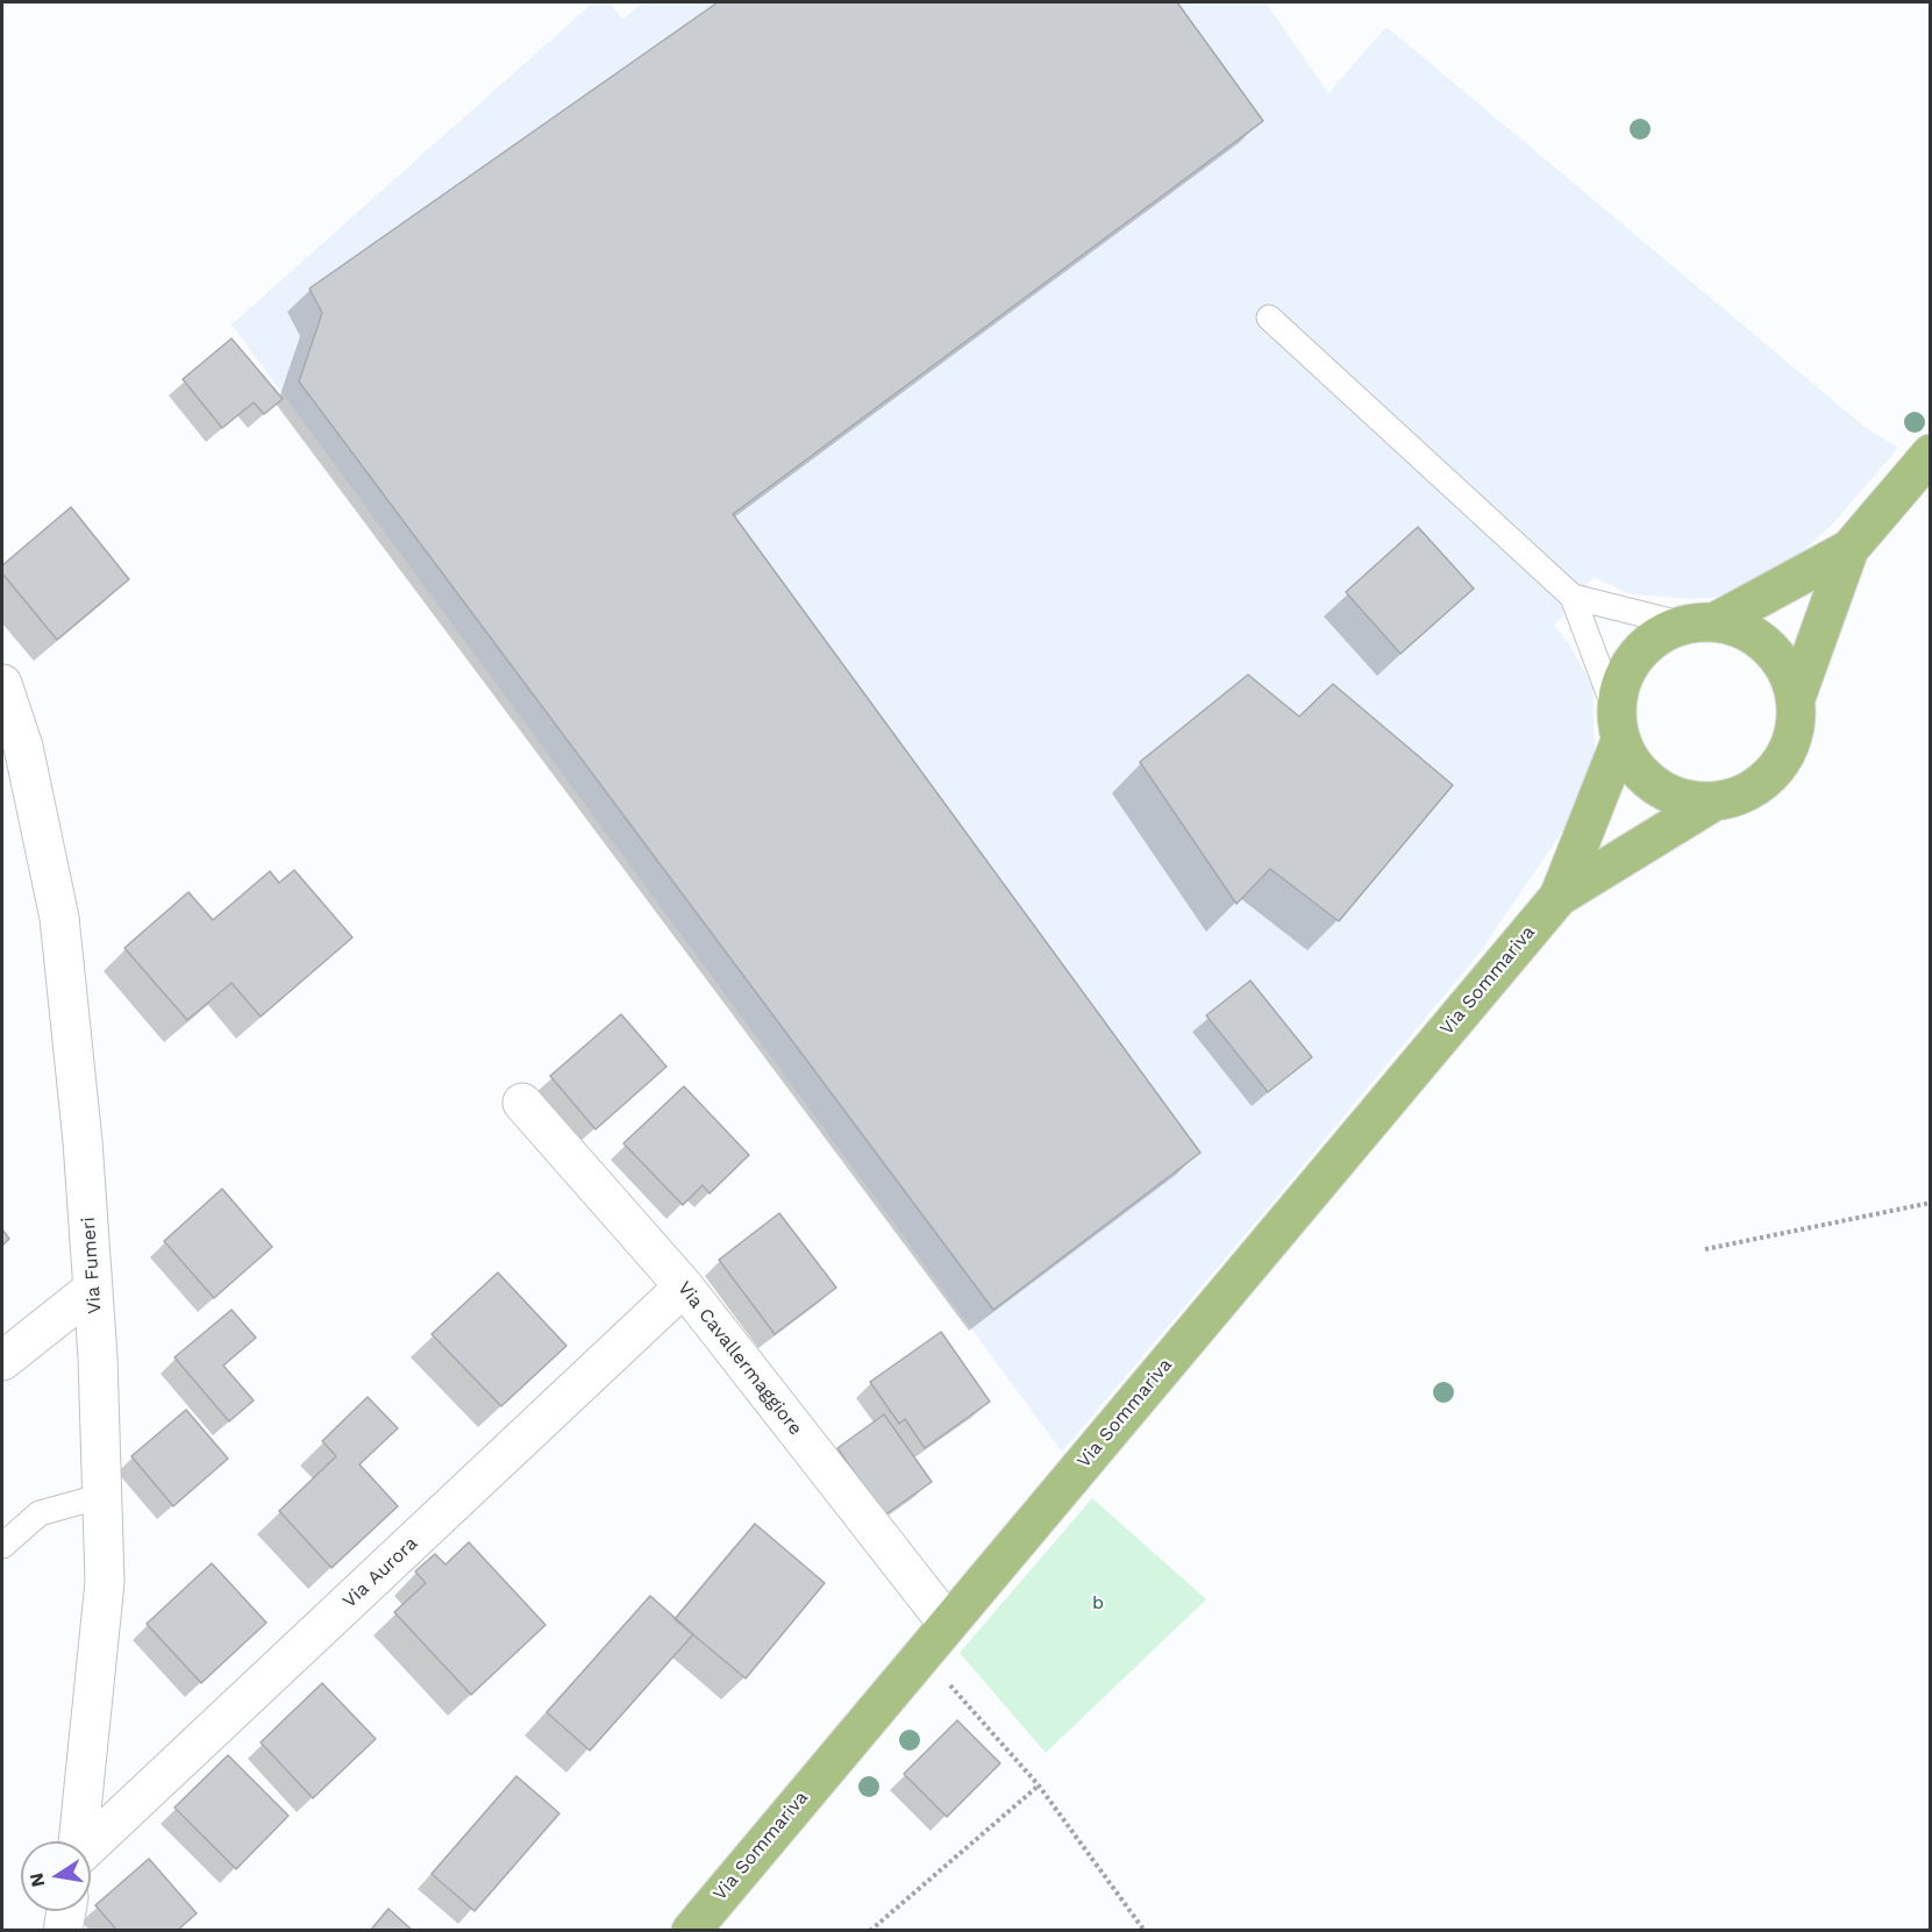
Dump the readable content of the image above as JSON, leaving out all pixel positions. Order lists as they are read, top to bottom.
{
  "streets": {
    "main road": ["Via Sommariva"],
    "street": ["Via Fumeri", "Via Cavallermaggiore", "Via Aurora"]
  },
  "crossings": [
    ["Via Sommariva", "Via Cavallermaggiore"],
    ["Via Cavallermaggiore", "Via Aurora"]
  ],
  "parks": ["b"],
  "north": "left"
}
